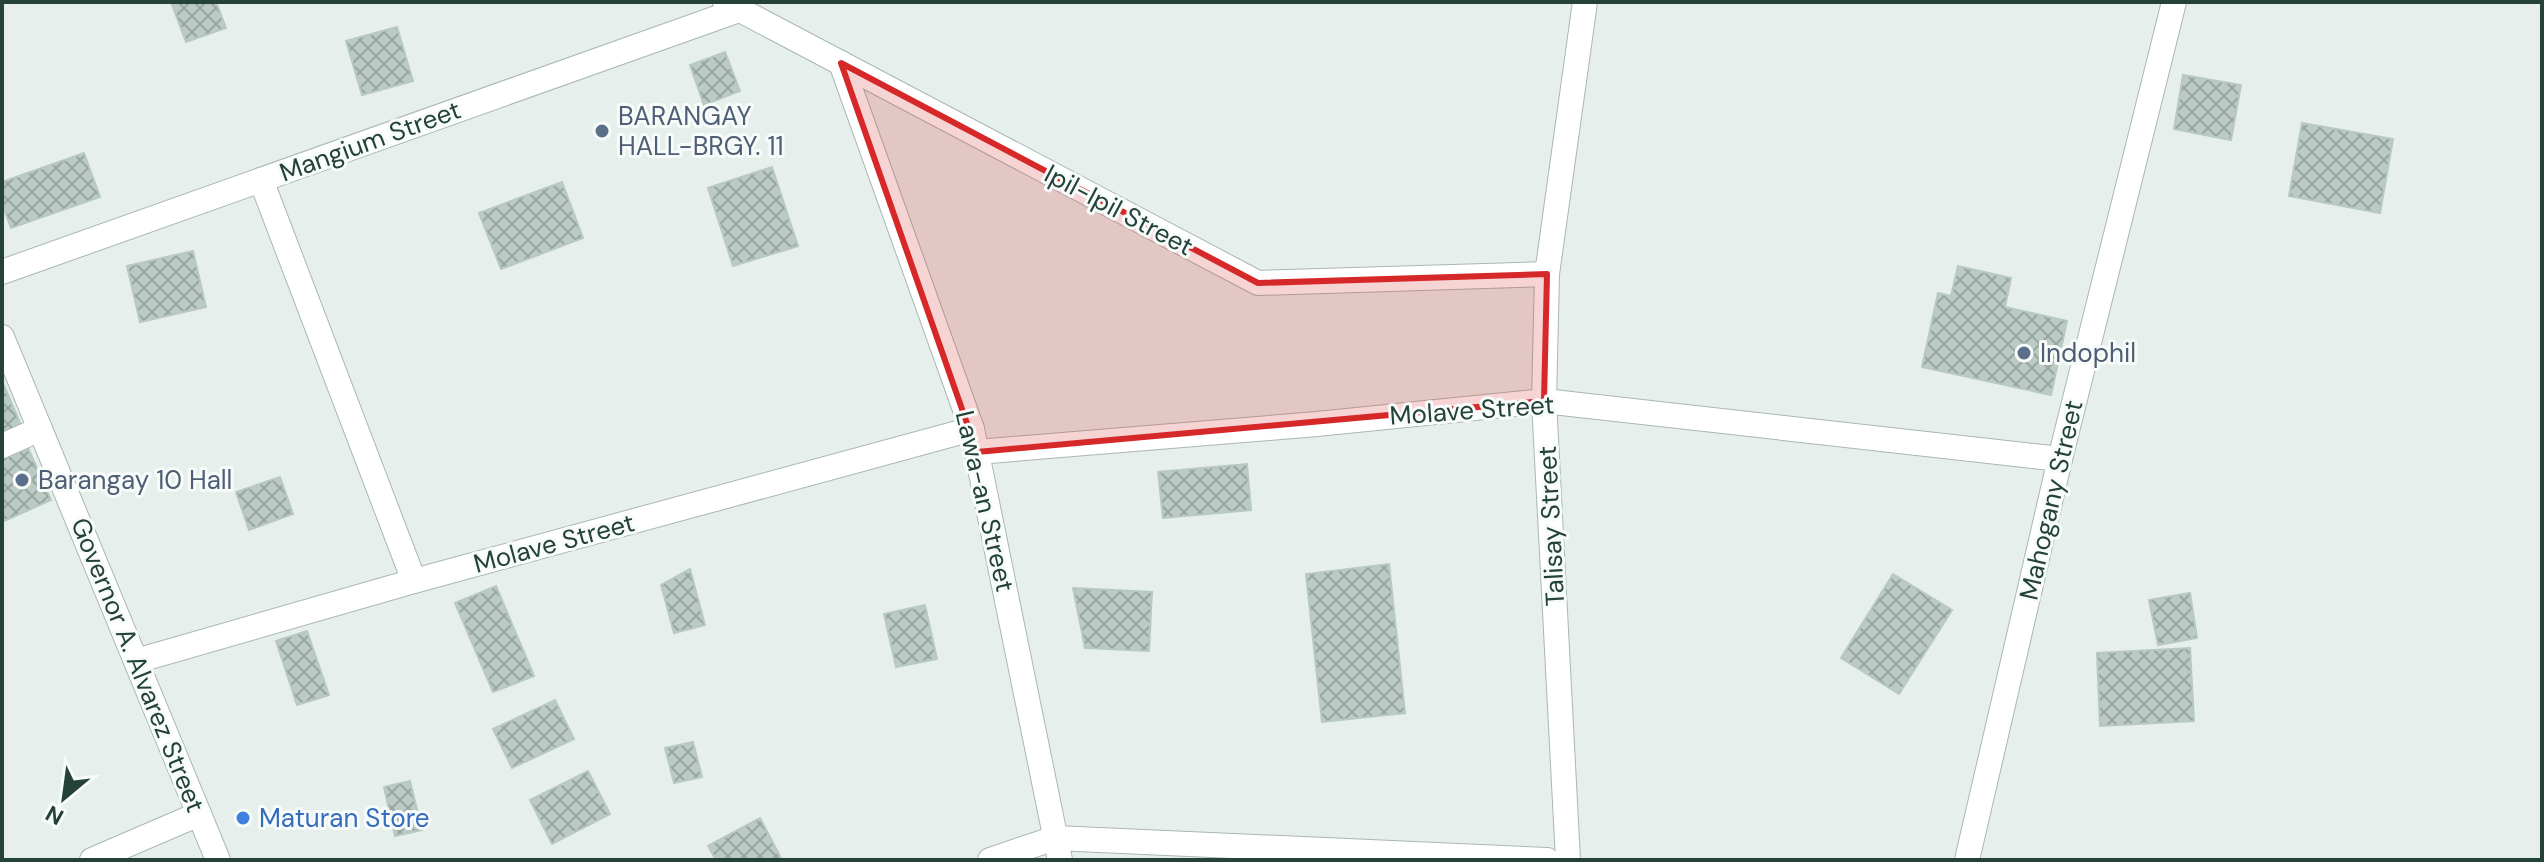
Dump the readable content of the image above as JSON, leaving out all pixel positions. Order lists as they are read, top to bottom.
{
  "streets": {
    "street": [
      "Mangium Street",
      "Ipil-Ipil Street",
      "Molave Street",
      "Mahogany Street",
      "Lawa-an Street",
      "Talisay Street",
      "Governor A. Alvarez Street"
    ]
  },
  "crossings": [
    ["Mangium Street", "Ipil-Ipil Street"],
    ["Ipil-Ipil Street", "Lawa-an Street"],
    ["Ipil-Ipil Street", "Talisay Street"],
    ["Molave Street", "Mahogany Street"],
    ["Molave Street", "Lawa-an Street"],
    ["Molave Street", "Talisay Street"],
    ["Molave Street", "Governor A. Alvarez Street"]
  ],
  "places": [
    "BARANGAY HALL-BRGY. 11",
    "Indophil",
    "Barangay 10 Hall",
    "Maturan Store"
  ],
  "north": "bottom left"
}
